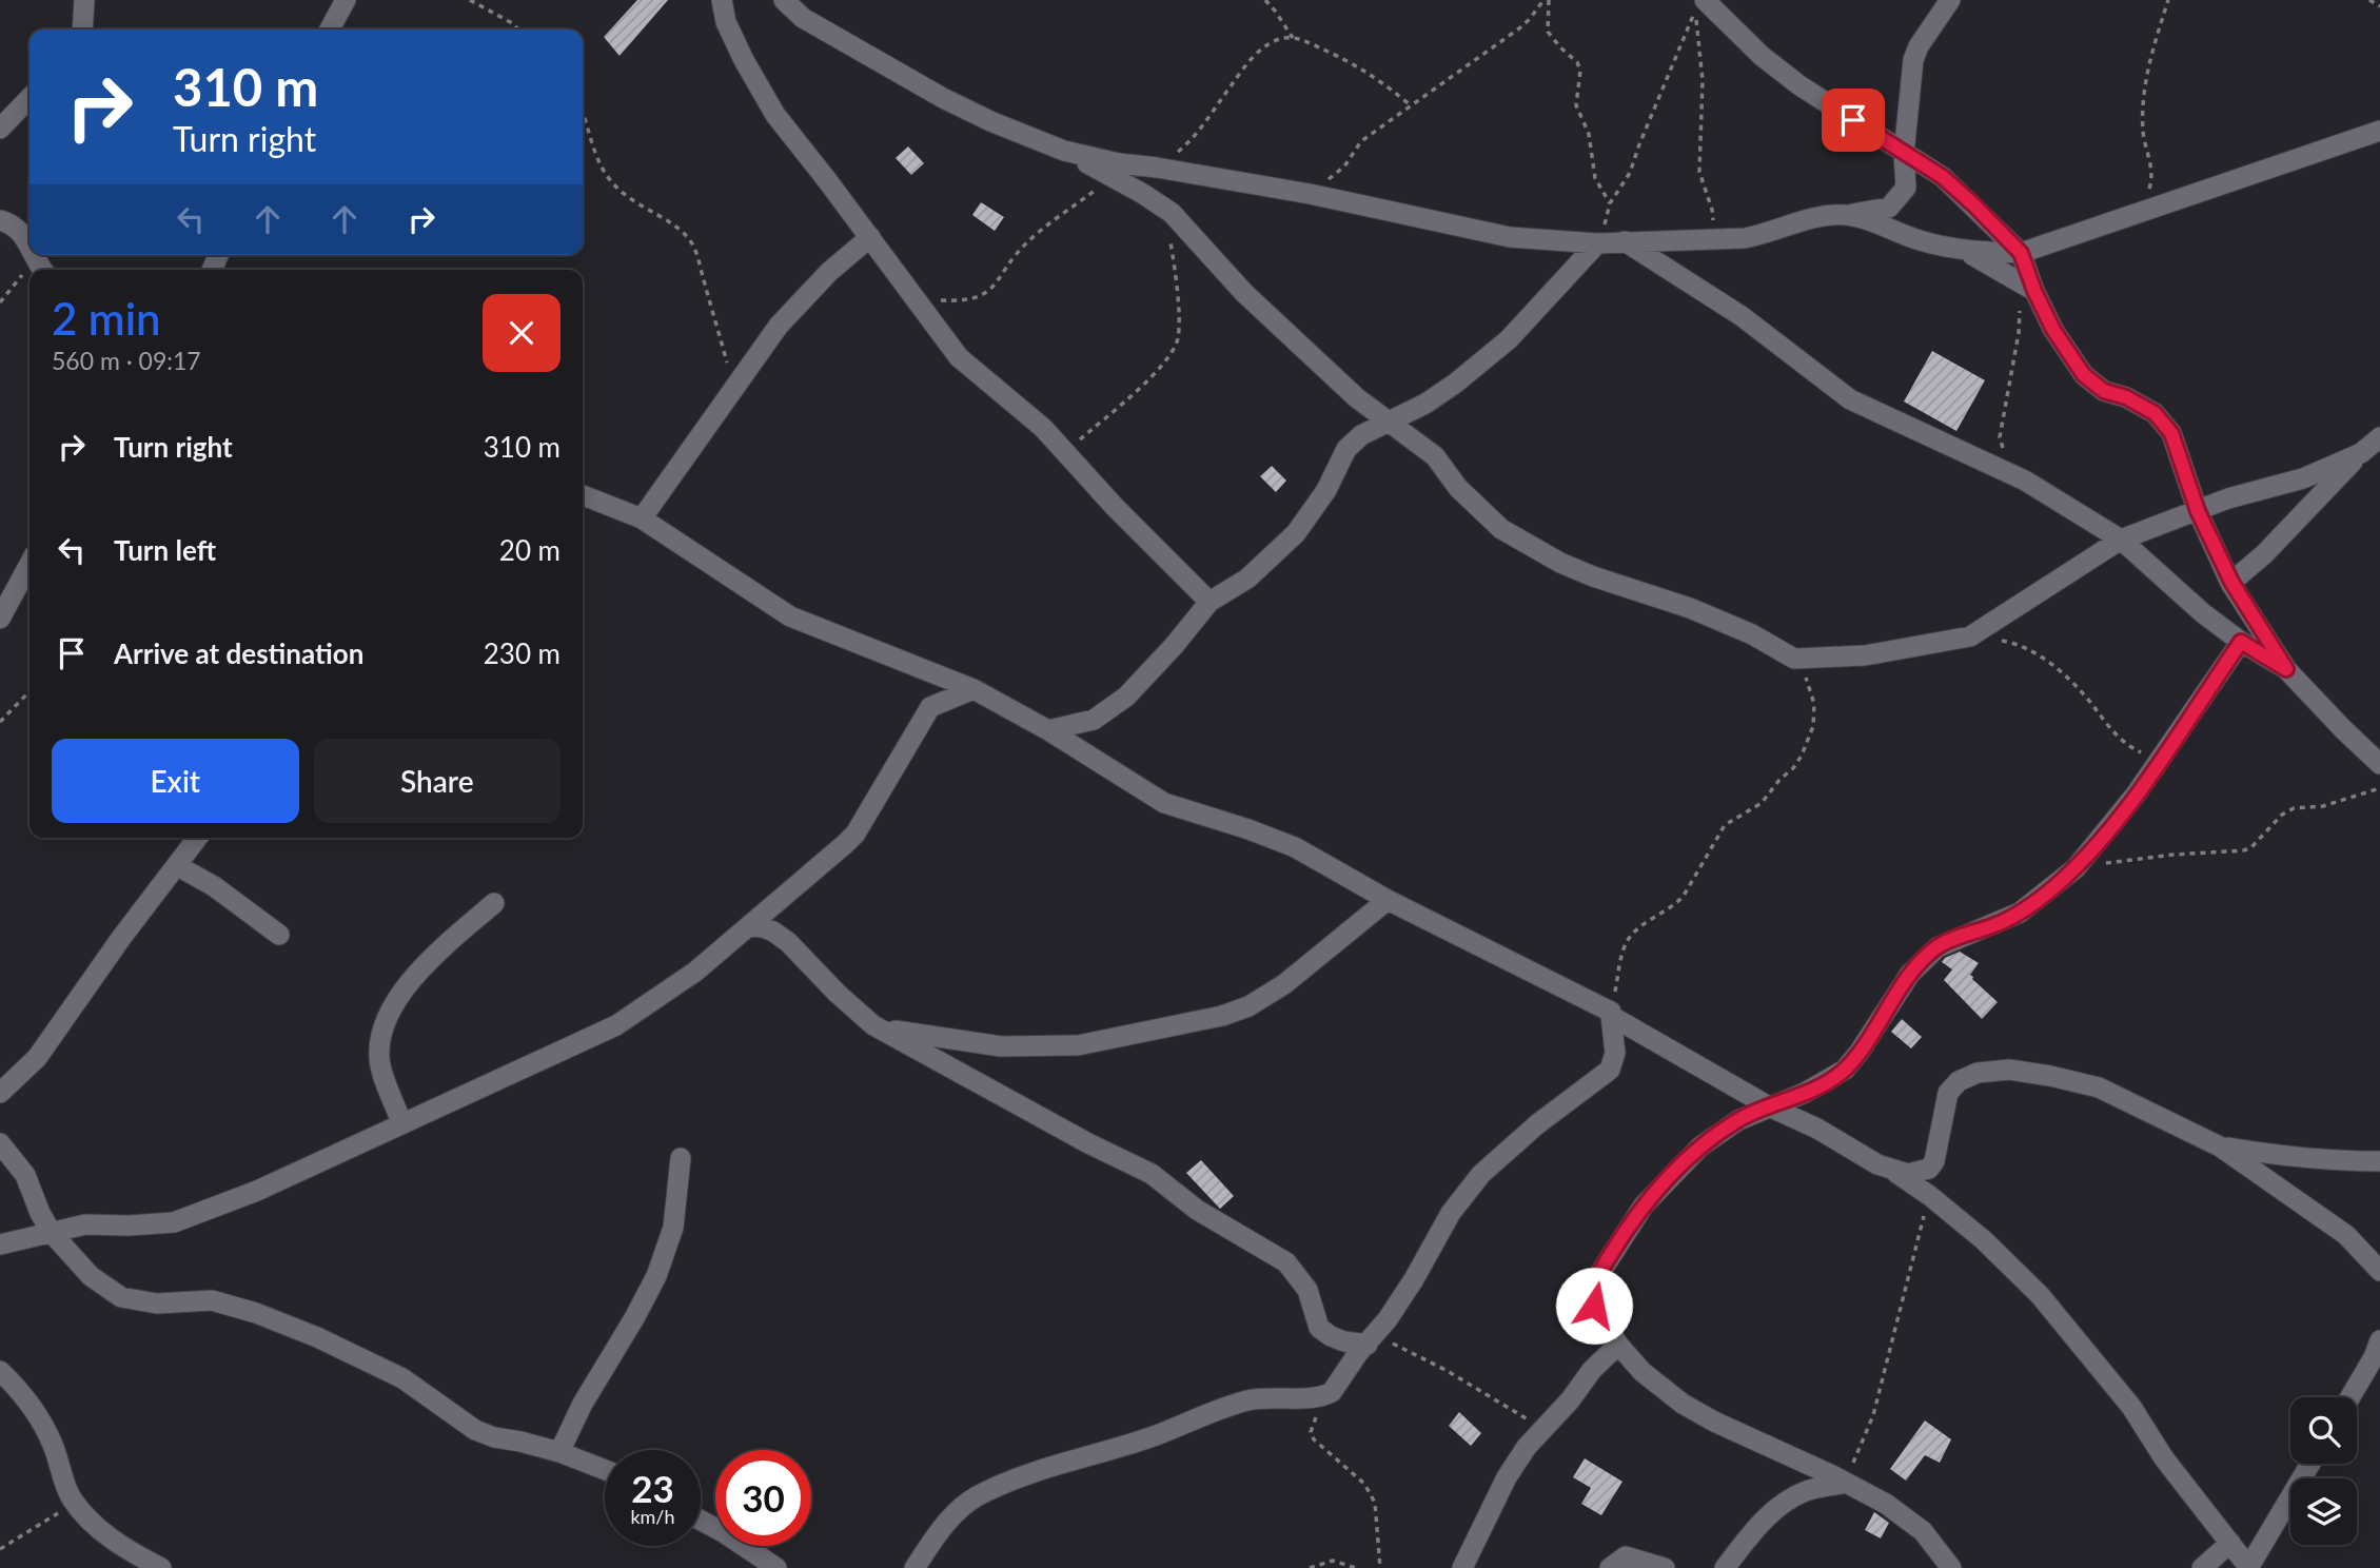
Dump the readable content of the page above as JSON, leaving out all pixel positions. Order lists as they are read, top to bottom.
{
  "page": {
    "turn": ["310 m", "Turn right"],
    "heading": ["2 min", "560 m · 09:17"],
    "list": [
      {
        "name": "Turn right",
        "value": "310 m"
      },
      {
        "name": "Turn left",
        "value": "20 m"
      },
      {
        "name": "Arrive at destination",
        "value": "230 m"
      }
    ],
    "buttons": ["Exit", "Share"],
    "speed": "23 km/h",
    "limit": "30"
  }
}
